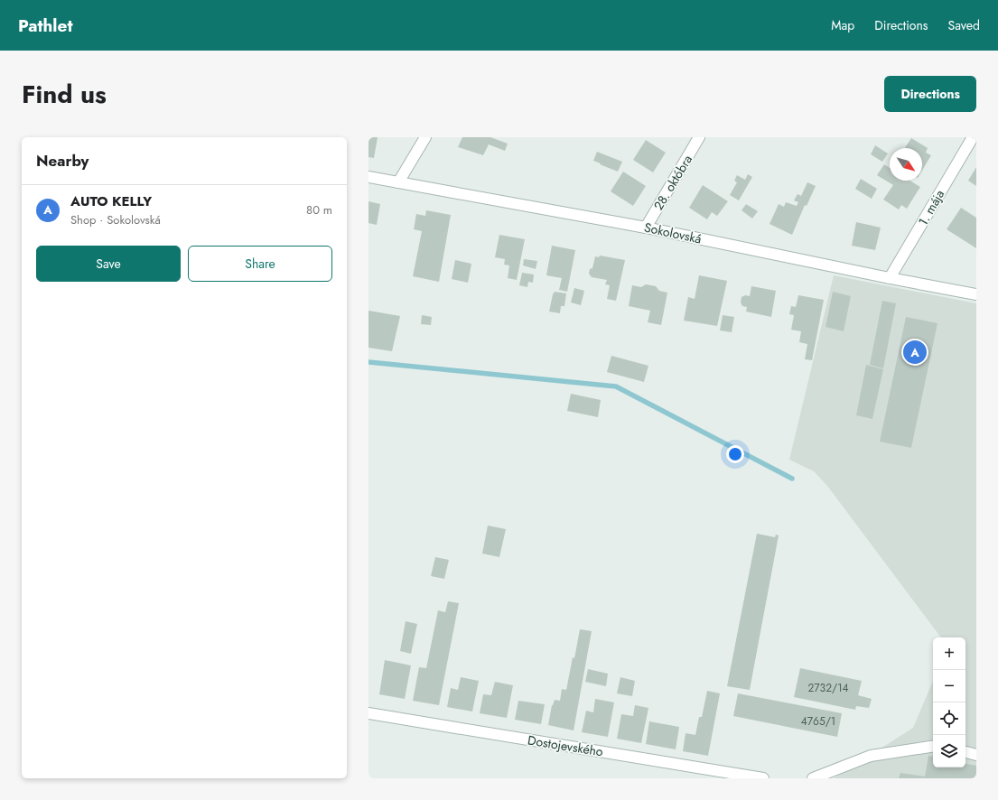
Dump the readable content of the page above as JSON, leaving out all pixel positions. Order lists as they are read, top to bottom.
{
  "streets": {
    "street": [
      "28. októbra",
      "1. mája",
      "Sokolovská",
      "Dostojevského"
    ]
  },
  "crossings": [
    ["28. októbra", "Sokolovská"],
    ["1. mája", "Sokolovská"]
  ],
  "house_numbers": ["2732/14", "4765/1"],
  "north": "bottom right",
  "page": {
    "header": "Pathlet",
    "nav": ["Map", "Directions", "Saved"],
    "title": "Find us",
    "buttons": [
      "Directions",
      ["Save", "Share"]
    ],
    "heading": "Nearby",
    "list": [
      {
        "mark": "A",
        "name": "AUTO KELLY",
        "note": "Shop · Sokolovská",
        "value": "80 m"
      }
    ],
    "pins": "A",
    "map_buttons": ["+", "−"]
  }
}
